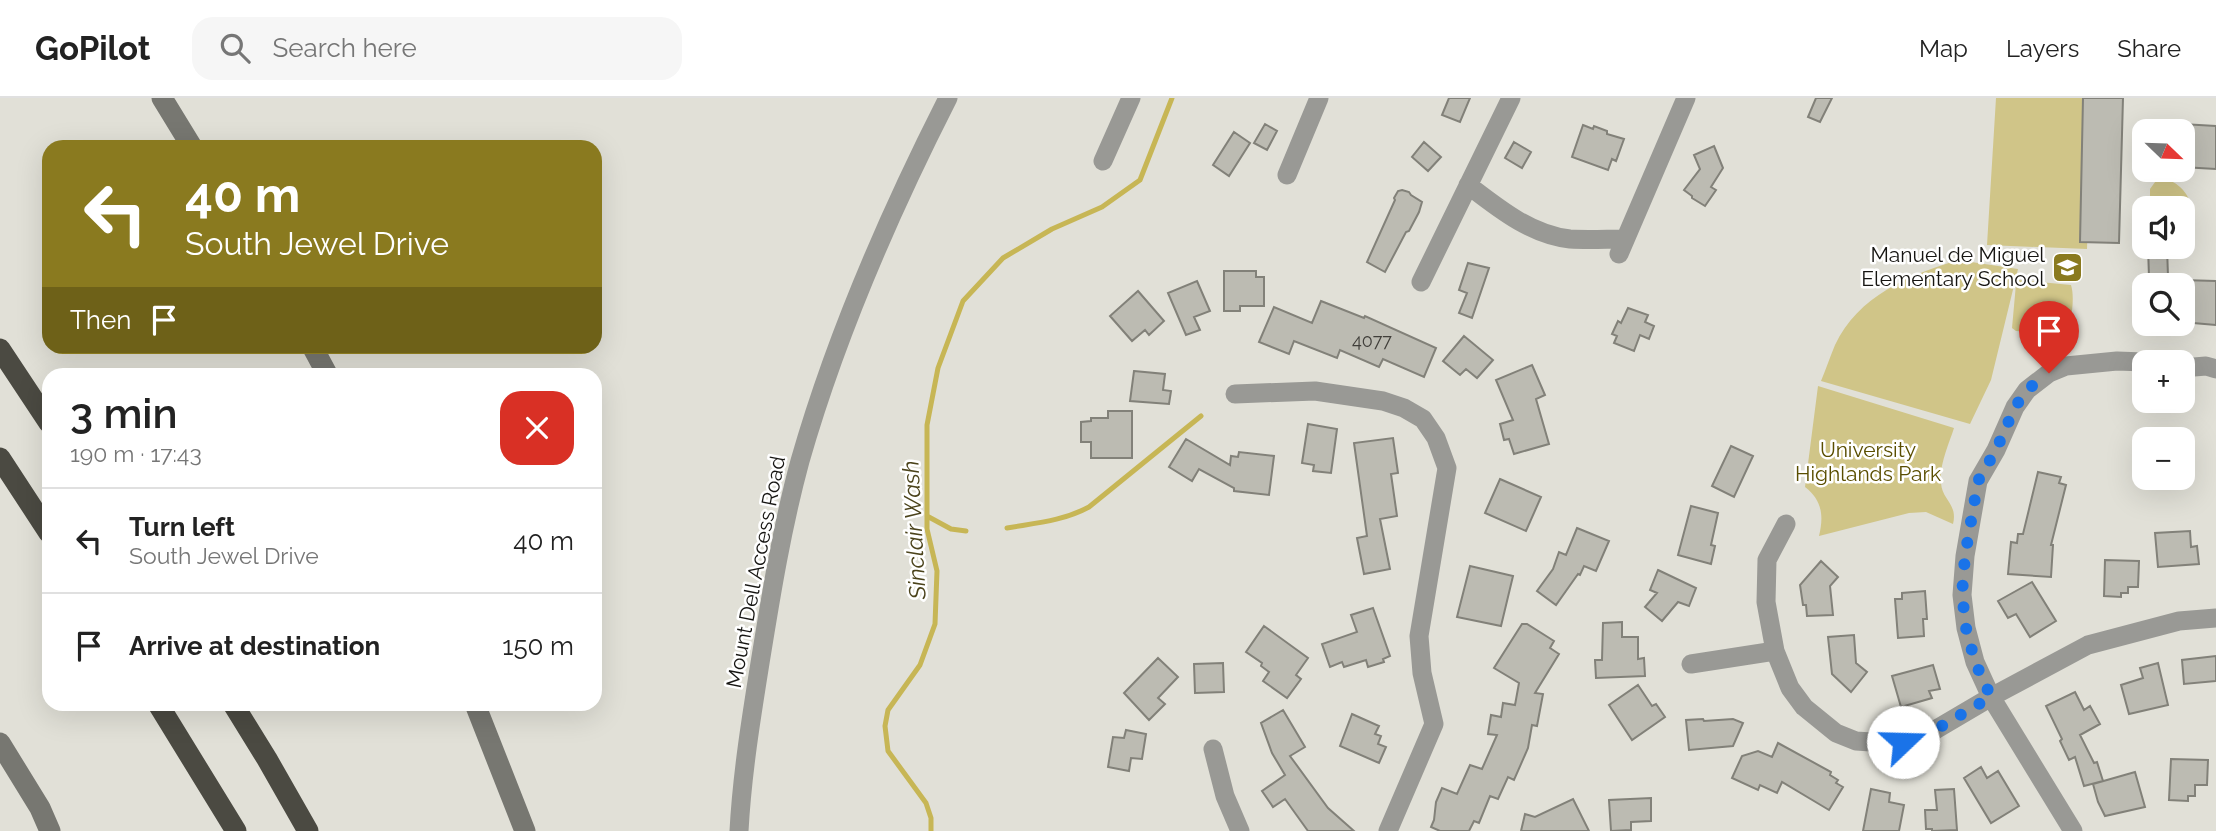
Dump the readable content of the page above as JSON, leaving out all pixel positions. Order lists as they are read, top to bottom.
{
  "streets": {
    "street": ["Mount Dell Access Road"]
  },
  "water": ["Sinclair Wash"],
  "parks": ["University Highlands Park"],
  "places": {
    "school or university": ["Manuel de Miguel Elementary School"]
  },
  "house_numbers": ["4077"],
  "north": "bottom right",
  "page": {
    "header": "GoPilot",
    "search": "Search here",
    "nav": ["Map", "Layers", "Share"],
    "map_buttons": ["+", "−"],
    "turn": ["40 m", "South Jewel Drive"],
    "then": "Then",
    "heading": ["3 min", "190 m · 17:43"],
    "list": [
      {
        "name": "Turn left",
        "note": "South Jewel Drive",
        "value": "40 m"
      },
      {
        "name": "Arrive at destination",
        "value": "150 m"
      }
    ]
  }
}
